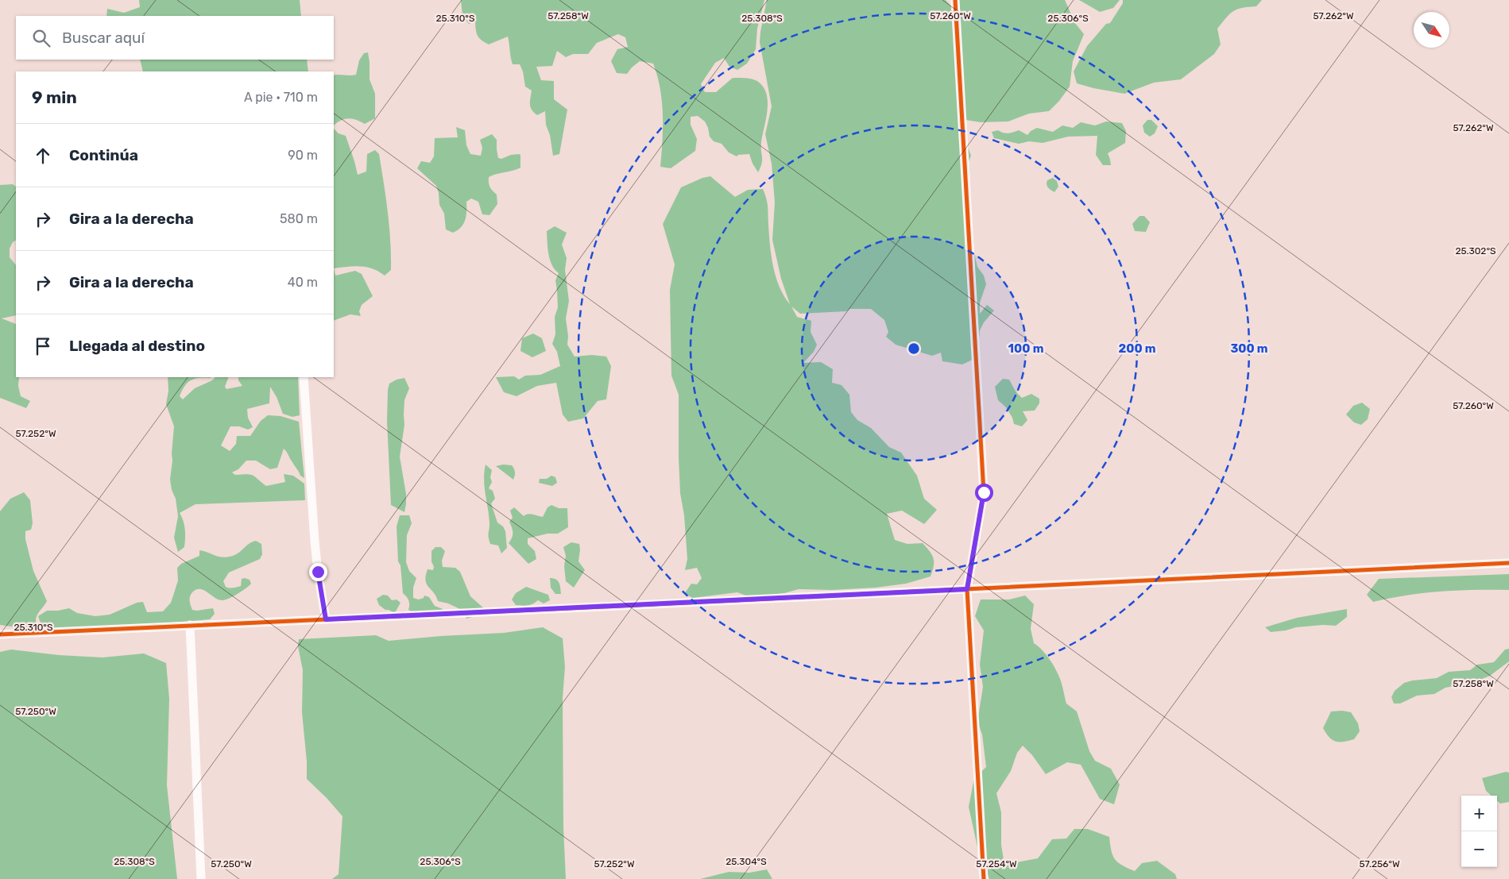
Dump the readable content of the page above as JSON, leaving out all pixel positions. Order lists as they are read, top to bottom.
{
  "north": "bottom right",
  "page": {
    "search": "Buscar aquí",
    "heading": ["9 min", "A pie · 710 m"],
    "list": [
      ["Continúa", "90 m"],
      ["Gira a la derecha", "580 m"],
      ["Gira a la derecha", "40 m"],
      "Llegada al destino"
    ],
    "map_buttons": ["+", "−"]
  },
  "coordinates": [
    "57.258°W",
    "57.260°W",
    "57.262°W",
    "25.310°S",
    "25.308°S",
    "25.306°S",
    "25.302°S",
    "57.252°W",
    "57.250°W",
    "25.304°S",
    "57.254°W",
    "57.256°W"
  ],
  "rings": ["100 m", "200 m", "300 m"]
}
